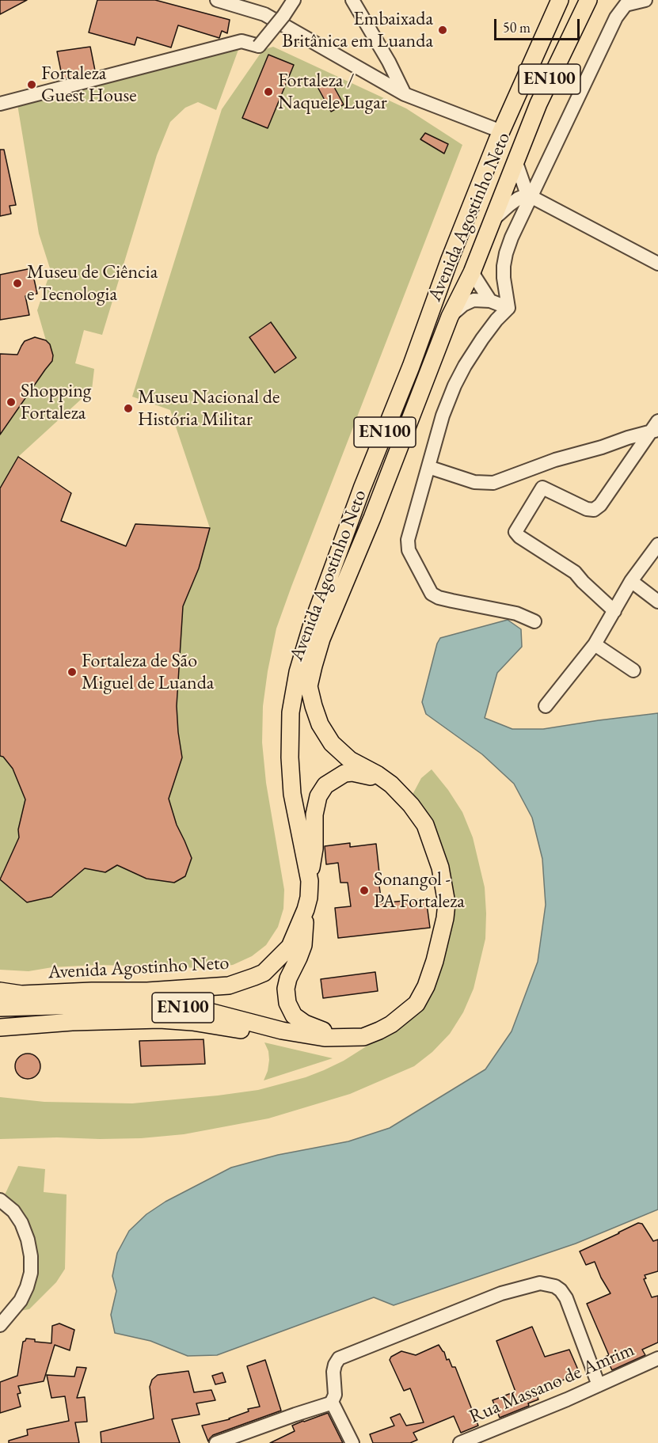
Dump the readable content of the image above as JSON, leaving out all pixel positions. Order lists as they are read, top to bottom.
{
  "streets": {
    "main road": ["EN100", "Avenida Agostinho Neto"],
    "street": ["Rua Massano de Amrim"]
  },
  "places": [
    "Embaixada Britânica em Luanda",
    "Fortaleza Guest House",
    "Fortaleza / Naquele Lugar",
    "Museu de Ciência e Tecnologia",
    "Shopping Fortaleza",
    "Museu Nacional de História Militar",
    "Fortaleza de São Miguel de Luanda",
    "Sonangol - PA Fortaleza"
  ],
  "scale_bar": "50 m"
}
